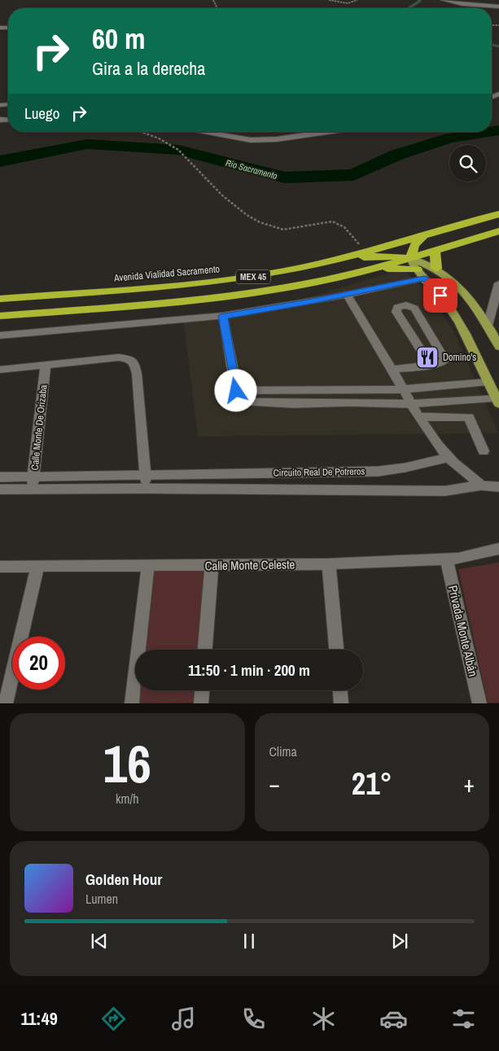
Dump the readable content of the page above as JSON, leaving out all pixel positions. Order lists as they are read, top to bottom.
{
  "streets": {
    "highway": ["Avenida Vialidad Sacramento", "MEX 45"],
    "street": [
      "Calle Monte De Orizaba",
      "Circuito Real De Potreros",
      "Calle Monte Celeste",
      "Privada Monte Albán"
    ]
  },
  "crossings": [
    ["Calle Monte De Orizaba", "Circuito Real De Potreros"],
    ["Calle Monte Celeste", "Privada Monte Albán"]
  ],
  "water": ["Rio Sacramento"],
  "places": {
    "restaurant": ["Domino's"]
  },
  "page": {
    "turn": ["60 m", "Gira a la derecha"],
    "then": "Luego",
    "limit": "20",
    "trip": "11:50 · 1 min · 200 m",
    "tile": [
      ["16", "km/h"],
      "Clima"
    ],
    "heat": ["−", "21°", "+"],
    "song": ["Golden Hour", "Lumen"],
    "tabs": "11:49"
  }
}
